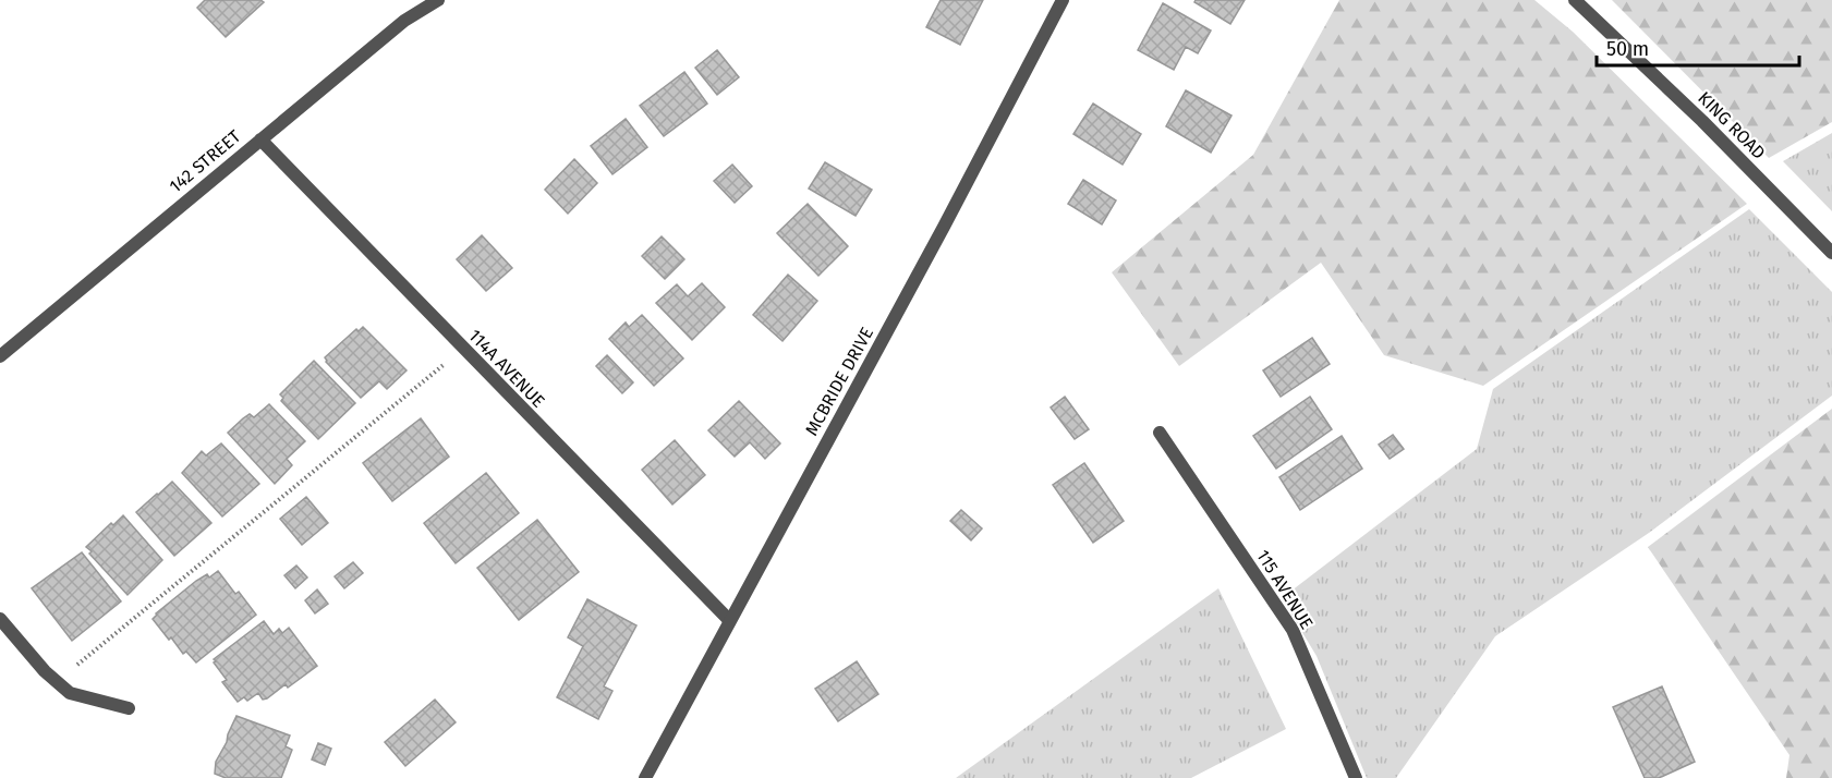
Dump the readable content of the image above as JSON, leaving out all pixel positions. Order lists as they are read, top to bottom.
{
  "streets": {
    "street": [
      "KING ROAD",
      "142 STREET",
      "114A AVENUE",
      "MCBRIDE DRIVE",
      "115 AVENUE"
    ]
  },
  "crossings": [
    ["142 STREET", "114A AVENUE"],
    ["114A AVENUE", "MCBRIDE DRIVE"]
  ],
  "scale_bar": "50 m"
}
